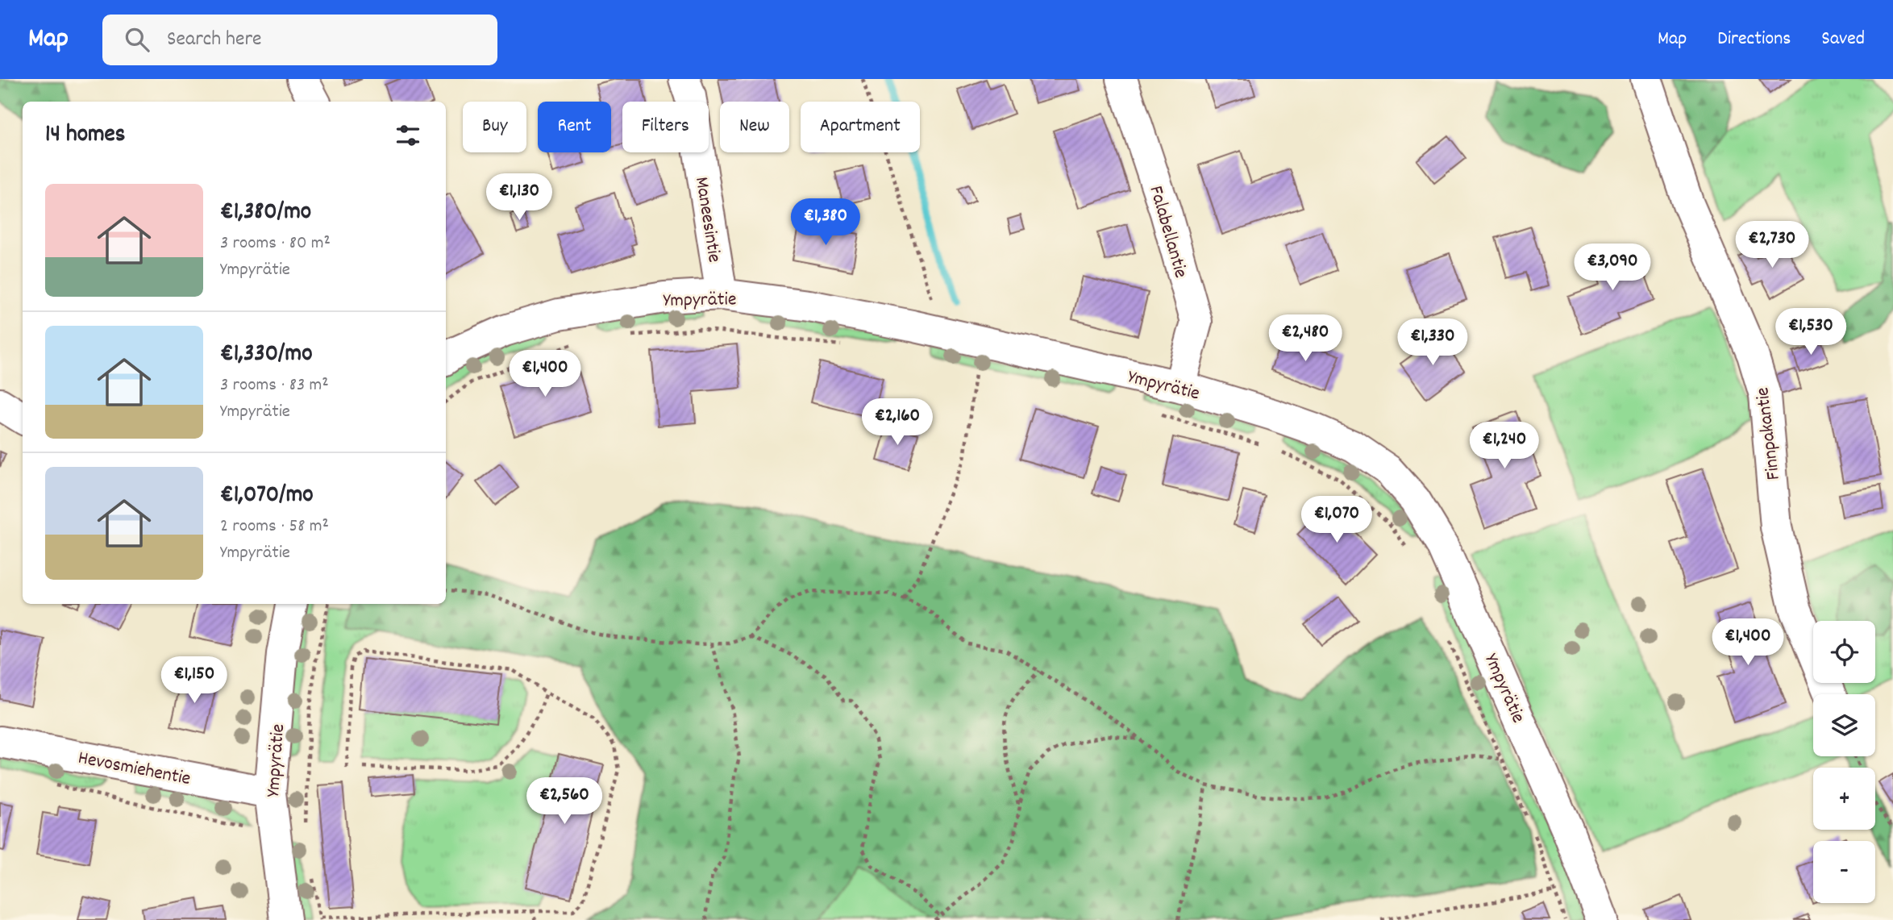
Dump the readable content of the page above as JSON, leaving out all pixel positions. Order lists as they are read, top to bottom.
{
  "streets": {
    "street": [
      "Maneesintie",
      "Falabellantie",
      "Ympyrätie",
      "Finnpakantie",
      "Hevosmiehentie"
    ]
  },
  "crossings": [
    ["Maneesintie", "Ympyrätie"],
    ["Falabellantie", "Ympyrätie"],
    ["Ympyrätie", "Hevosmiehentie"]
  ],
  "page": {
    "header": "Map",
    "search": "Search here",
    "nav": ["Map", "Directions", "Saved"],
    "chip": [
      "Buy",
      "Rent",
      "Filters",
      "New",
      "Apartment"
    ],
    "heading": "14 homes",
    "list": [
      {
        "name": "€1,380/mo",
        "note": "3 rooms · 80 m² · Ympyrätie"
      },
      {
        "name": "€1,330/mo",
        "note": "3 rooms · 83 m² · Ympyrätie"
      },
      {
        "name": "€1,070/mo",
        "note": "2 rooms · 58 m² · Ympyrätie"
      }
    ],
    "price": [
      "€1,130",
      "€1,380",
      "€2,730",
      "€3,090",
      "€1,530",
      "€2,480",
      "€1,330",
      "€1,400",
      "€2,160",
      "€1,240",
      "€1,070",
      "€1,400",
      "€1,150",
      "€2,560"
    ],
    "map_buttons": ["+", "−"]
  }
}
